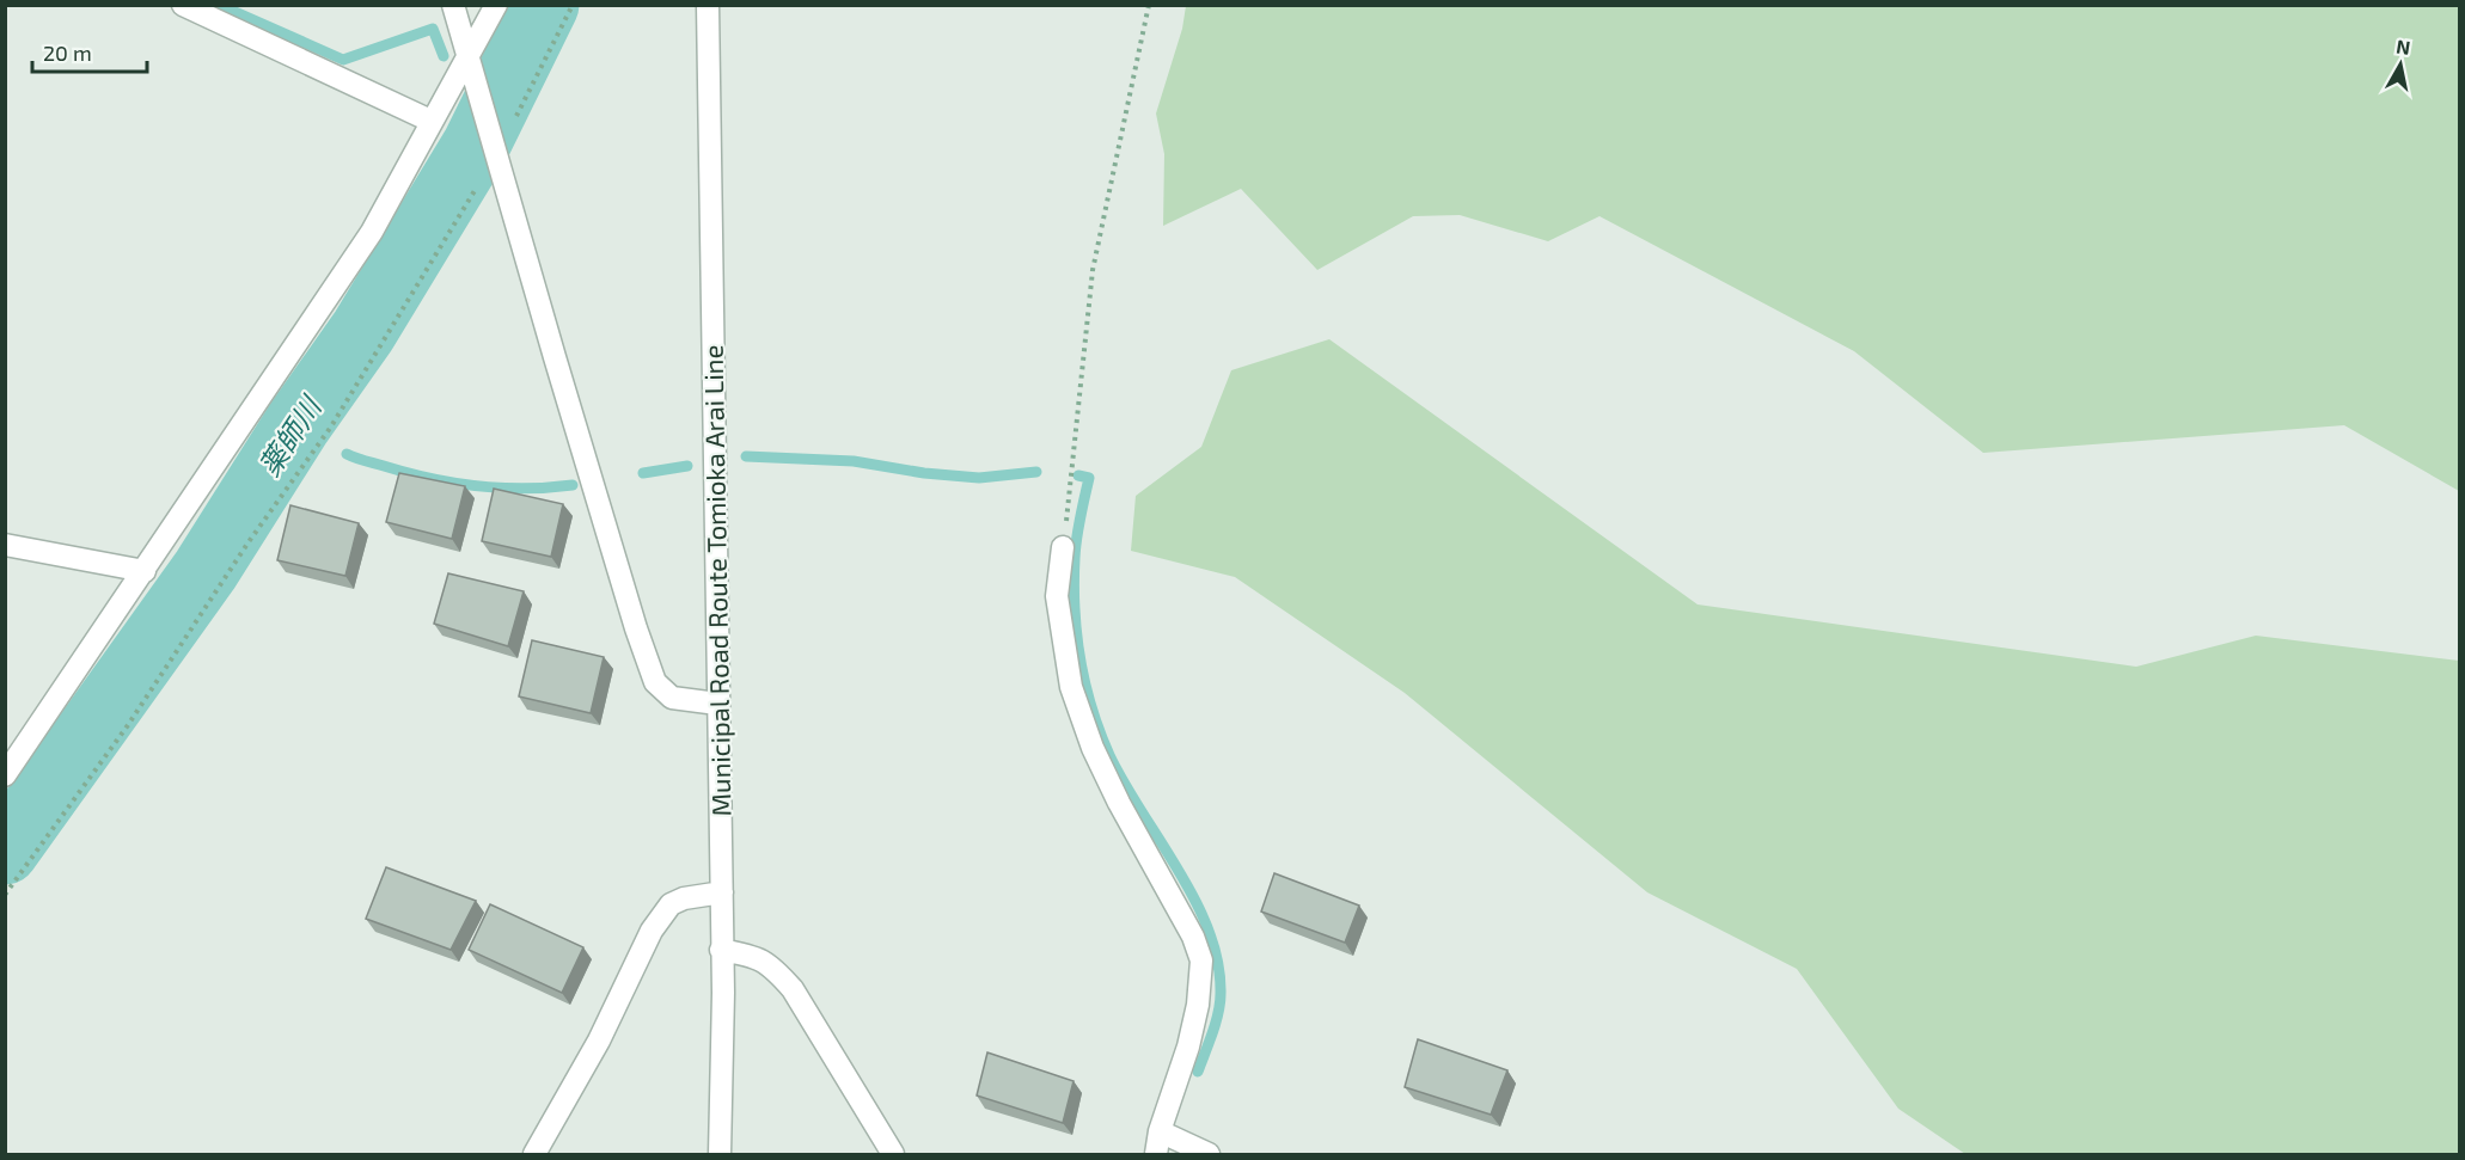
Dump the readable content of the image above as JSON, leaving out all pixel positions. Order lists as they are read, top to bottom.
{
  "streets": {
    "street": ["Municipal Road Route Tomioka Arai Line"]
  },
  "water": ["薬師川"],
  "scale_bar": "20 m",
  "north": "top"
}
